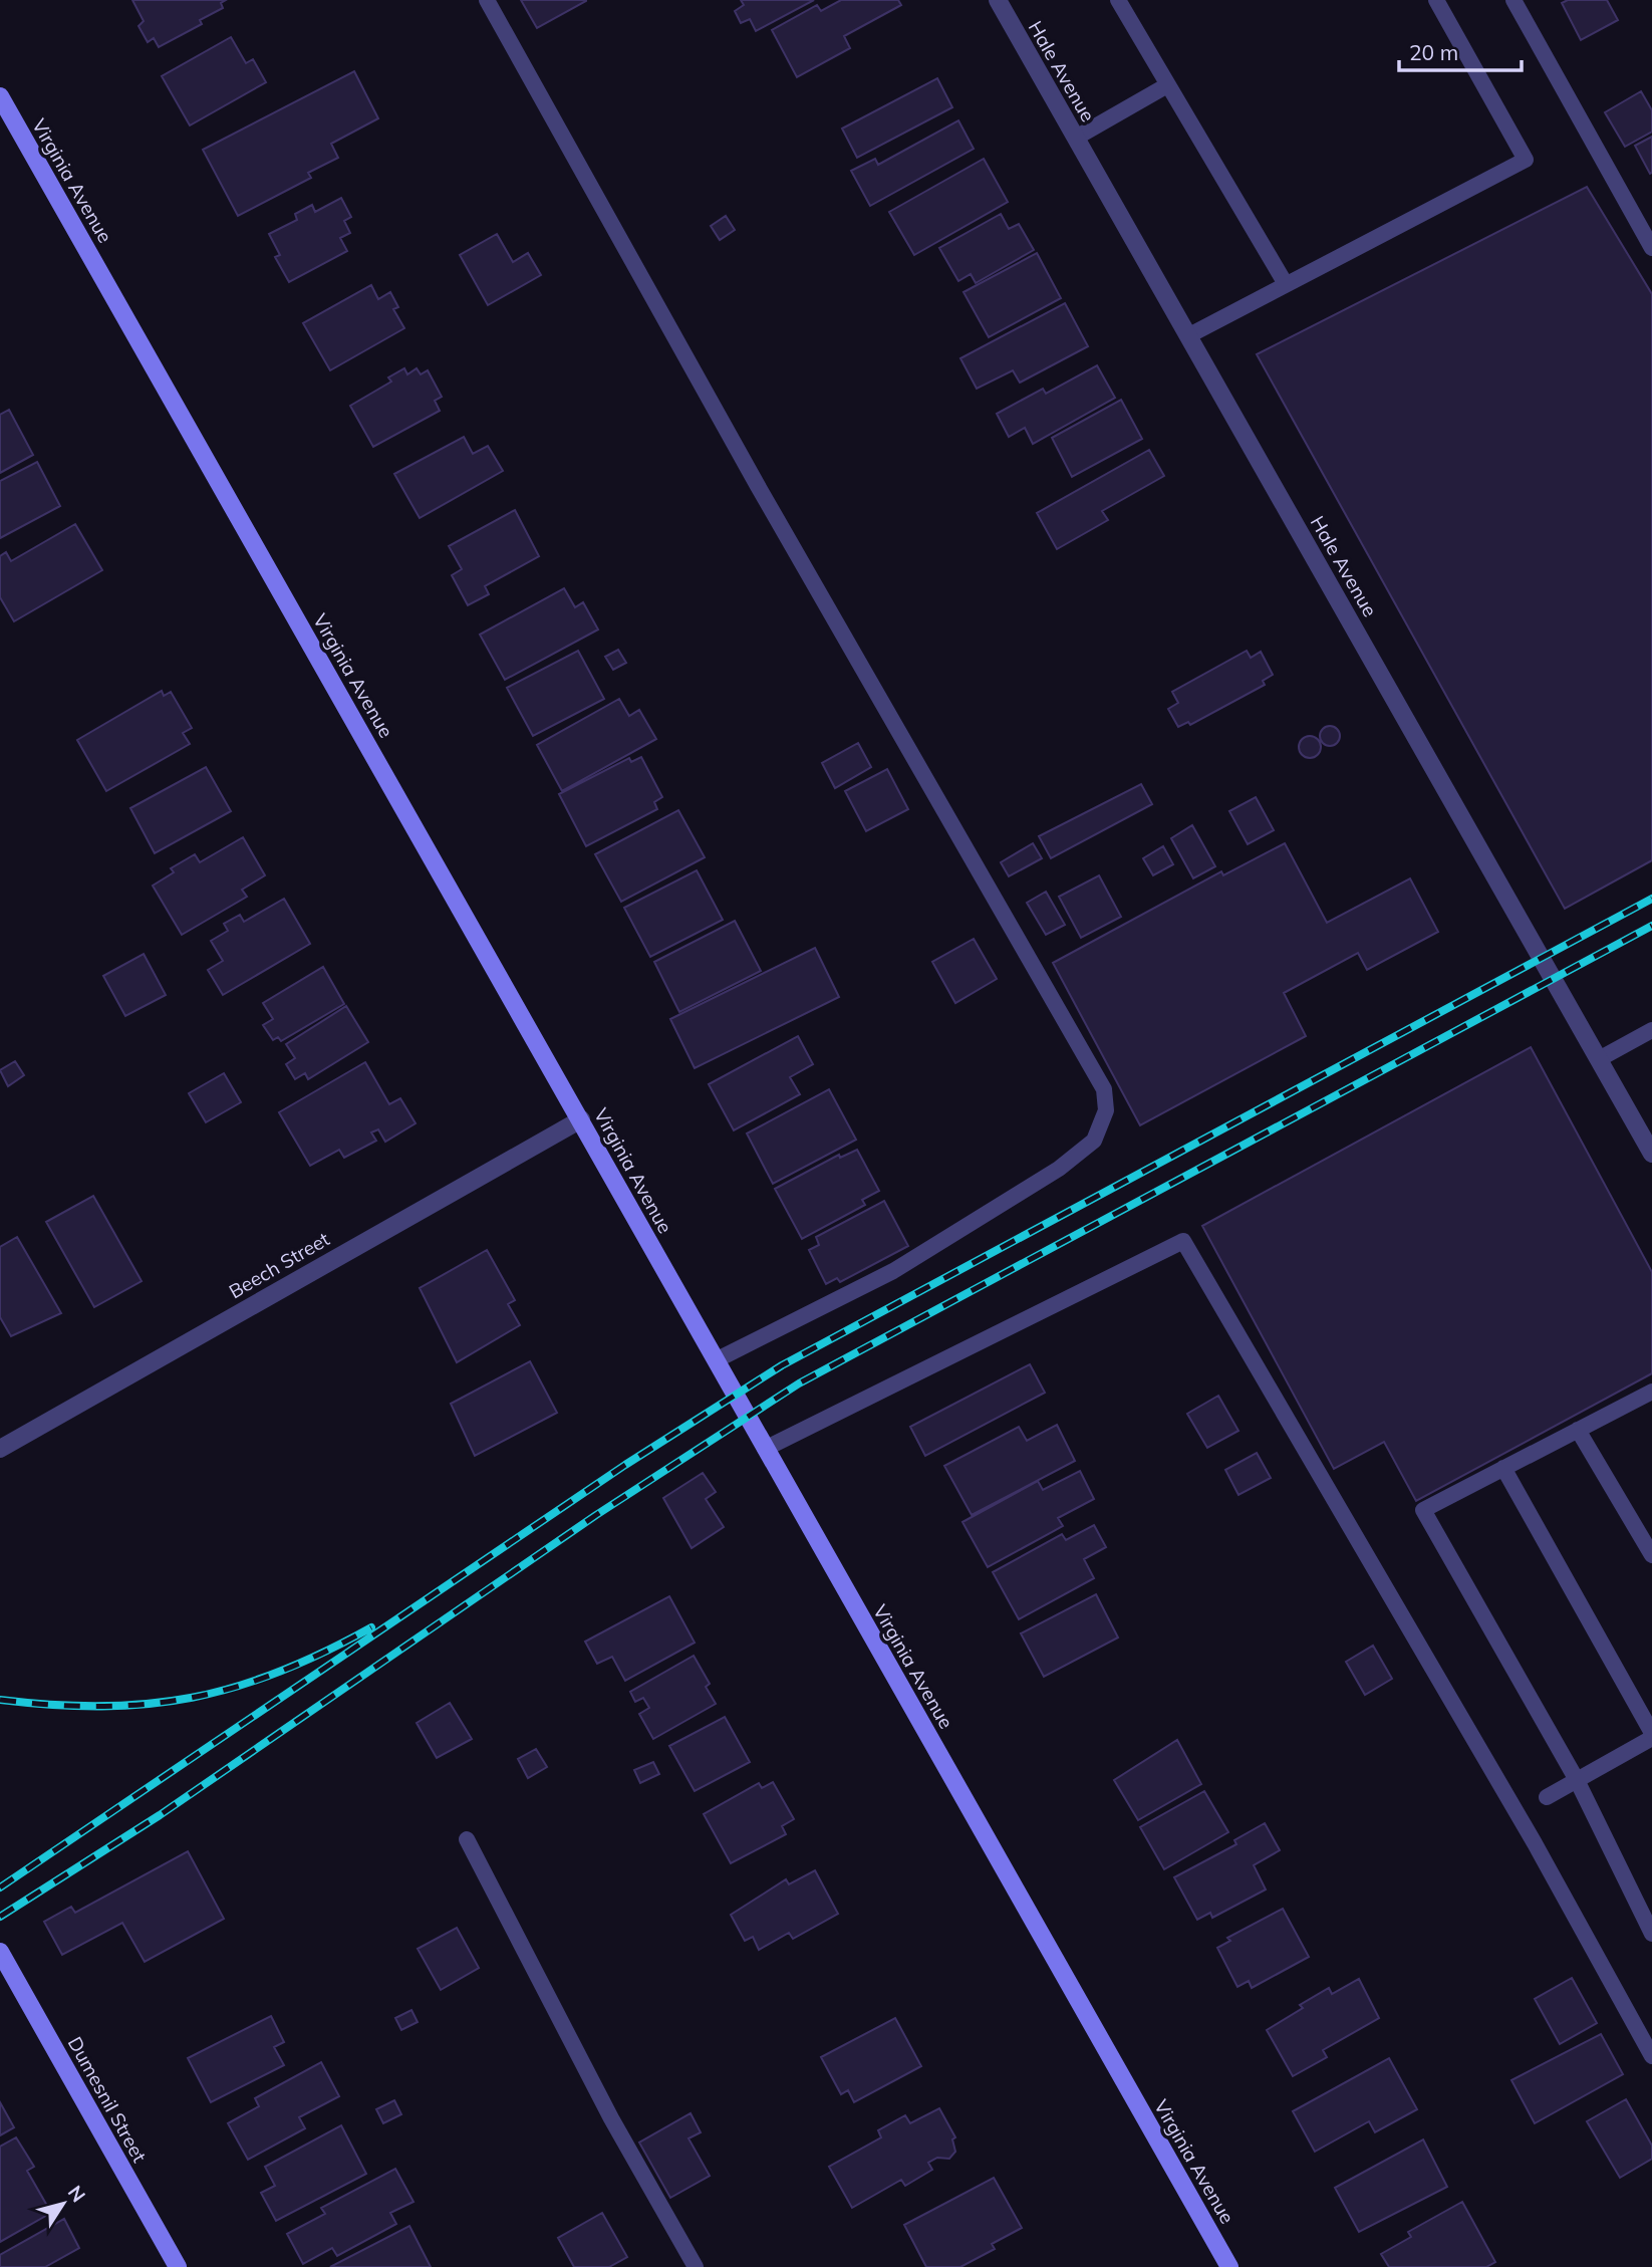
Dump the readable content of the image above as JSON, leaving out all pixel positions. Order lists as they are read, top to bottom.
{
  "streets": {
    "main road": ["Virginia Avenue", "Dumesnil Street"],
    "street": ["Hale Avenue", "Beech Street"]
  },
  "crossings": [
    ["Virginia Avenue", "Beech Street"]
  ],
  "scale_bar": "20 m",
  "north": "top right"
}
